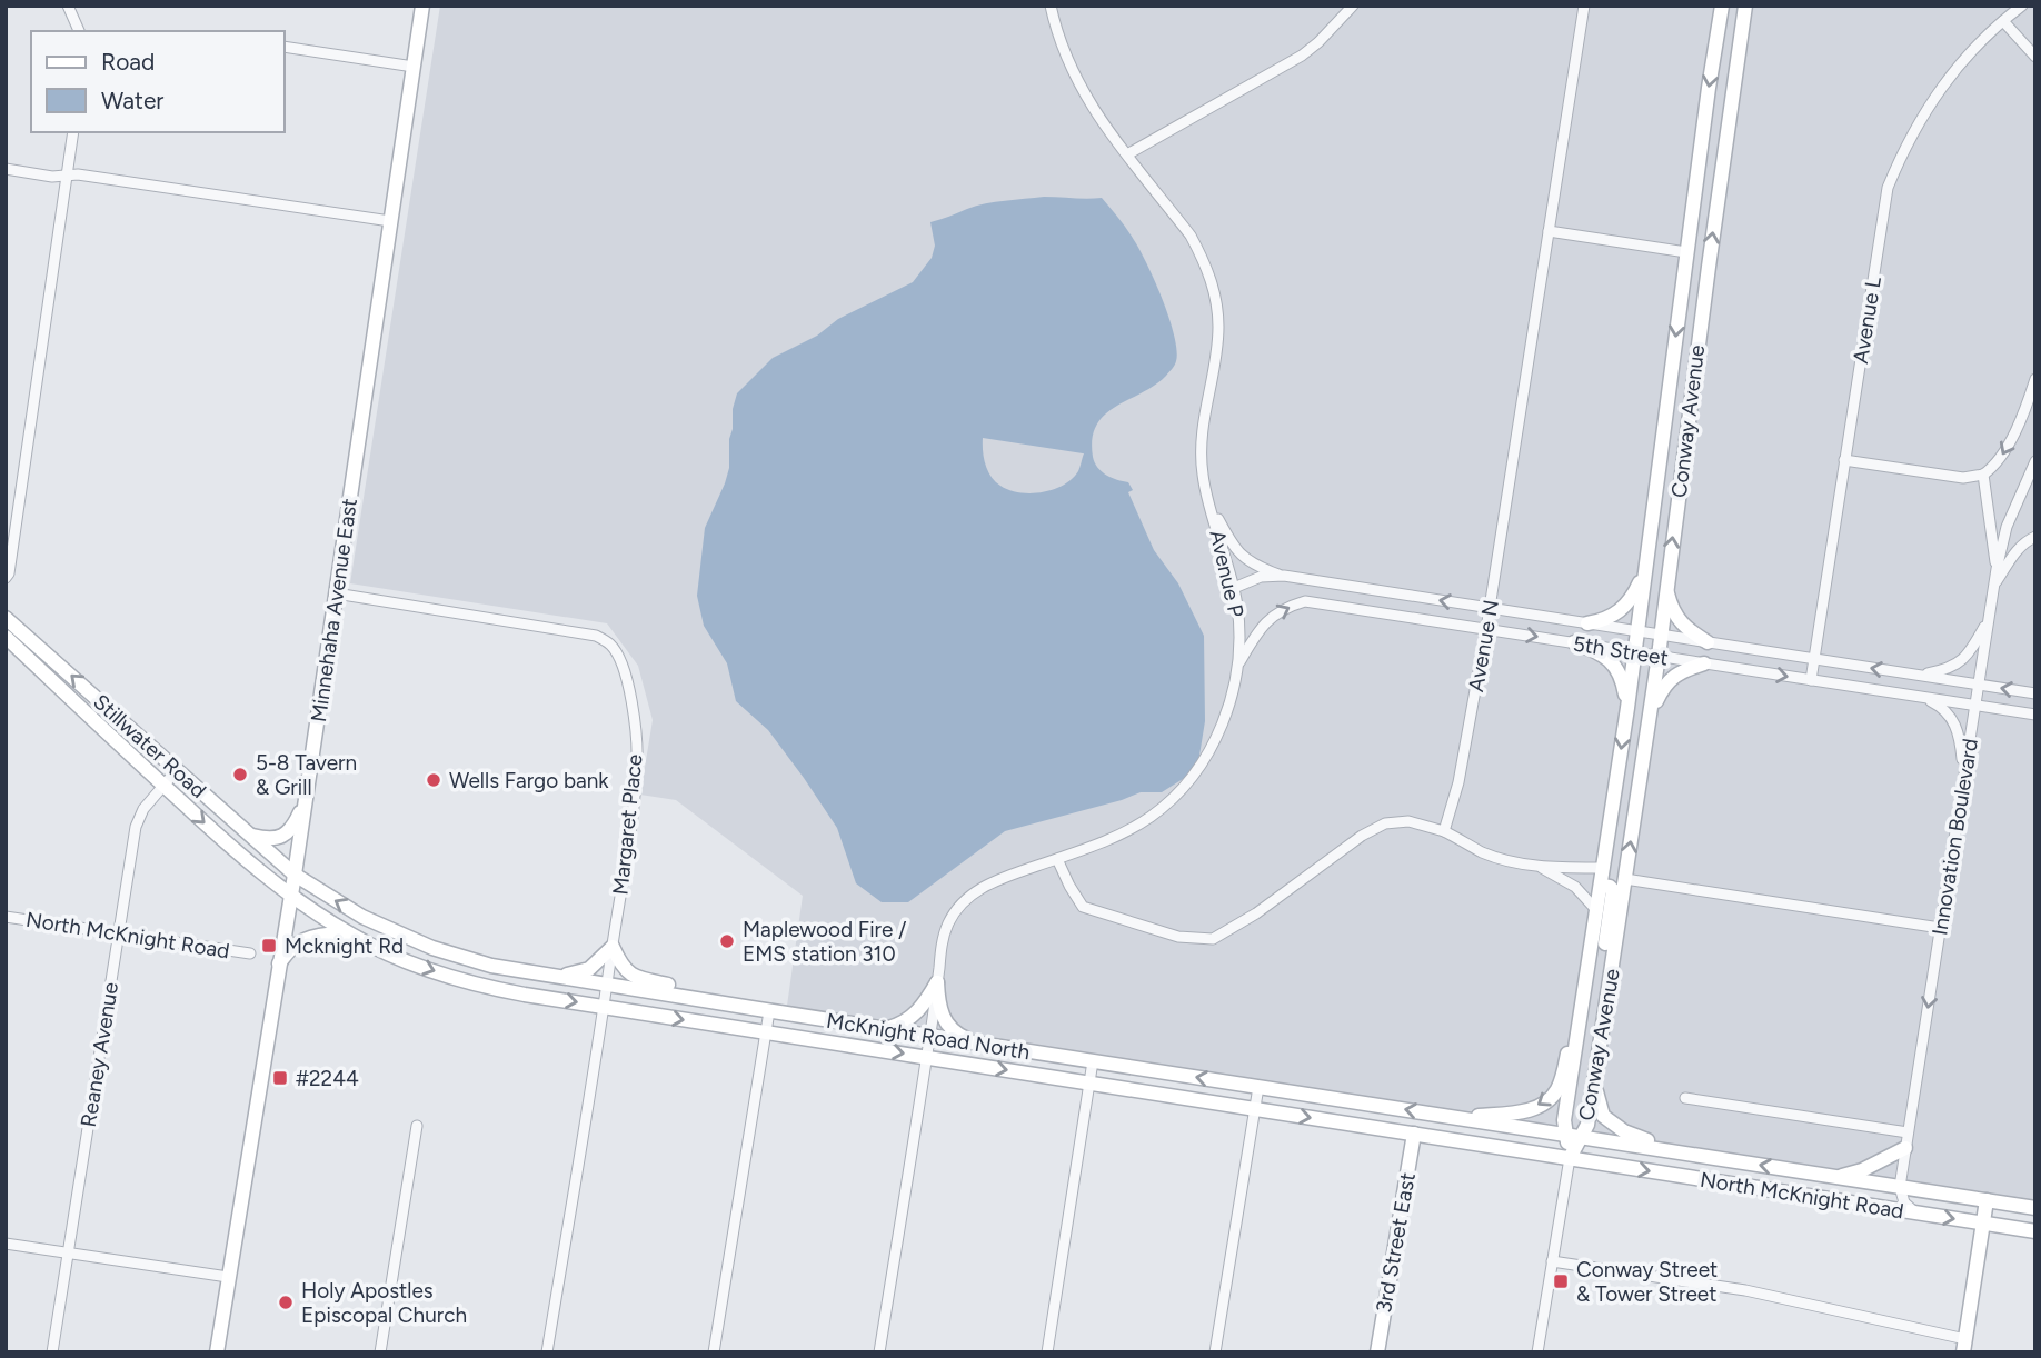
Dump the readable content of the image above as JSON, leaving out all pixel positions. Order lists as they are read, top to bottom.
{
  "streets": {
    "main road": [
      "Conway Avenue",
      "Minnehaha Avenue East",
      "Stillwater Road",
      "North McKnight Road",
      "McKnight Road North",
      "3rd Street East"
    ],
    "street": [
      "Avenue L",
      "Avenue P",
      "Avenue N",
      "5th Street",
      "Margaret Place",
      "Innovation Boulevard",
      "Reaney Avenue"
    ]
  },
  "crossings": [
    ["Avenue L", "5th Street"],
    ["Conway Avenue", "5th Street"],
    ["Conway Avenue", "North McKnight Road"],
    ["Conway Avenue", "McKnight Road North"],
    ["Avenue P", "5th Street"],
    ["Avenue P", "McKnight Road North"],
    ["Minnehaha Avenue East", "Stillwater Road"],
    ["Minnehaha Avenue East", "Margaret Place"],
    ["Minnehaha Avenue East", "McKnight Road North"],
    ["Avenue N", "5th Street"],
    ["5th Street", "Innovation Boulevard"],
    ["Stillwater Road", "McKnight Road North"],
    ["Stillwater Road", "Reaney Avenue"],
    ["Margaret Place", "McKnight Road North"],
    ["Innovation Boulevard", "North McKnight Road"],
    ["North McKnight Road", "McKnight Road North"],
    ["North McKnight Road", "Reaney Avenue"],
    ["McKnight Road North", "3rd Street East"]
  ],
  "places": {
    "other": [
      "5-8 Tavern & Grill",
      "Wells Fargo bank",
      "Maplewood Fire / EMS station 310",
      "Holy Apostles Episcopal Church"
    ],
    "transit": ["Mcknight Rd", "#2244", "Conway Street & Tower Street"]
  },
  "legend": ["Road", "Water"]
}
